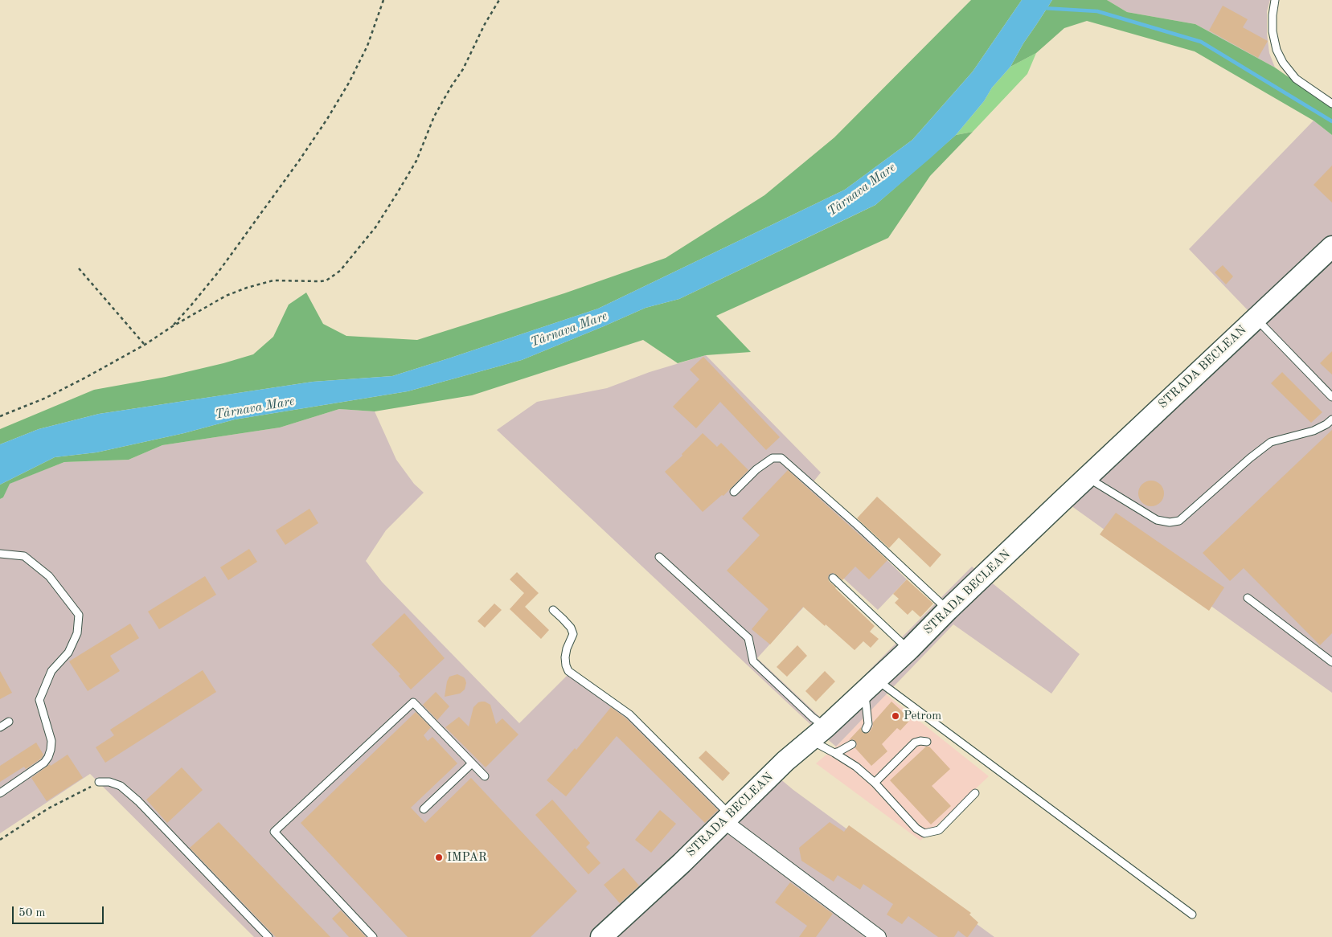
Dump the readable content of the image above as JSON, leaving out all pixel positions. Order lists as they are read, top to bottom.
{
  "streets": {
    "main road": ["STRADA BECLEAN"]
  },
  "water": ["Târnava Mare"],
  "places": ["Petrom", "IMPAR"],
  "scale_bar": "50 m"
}
